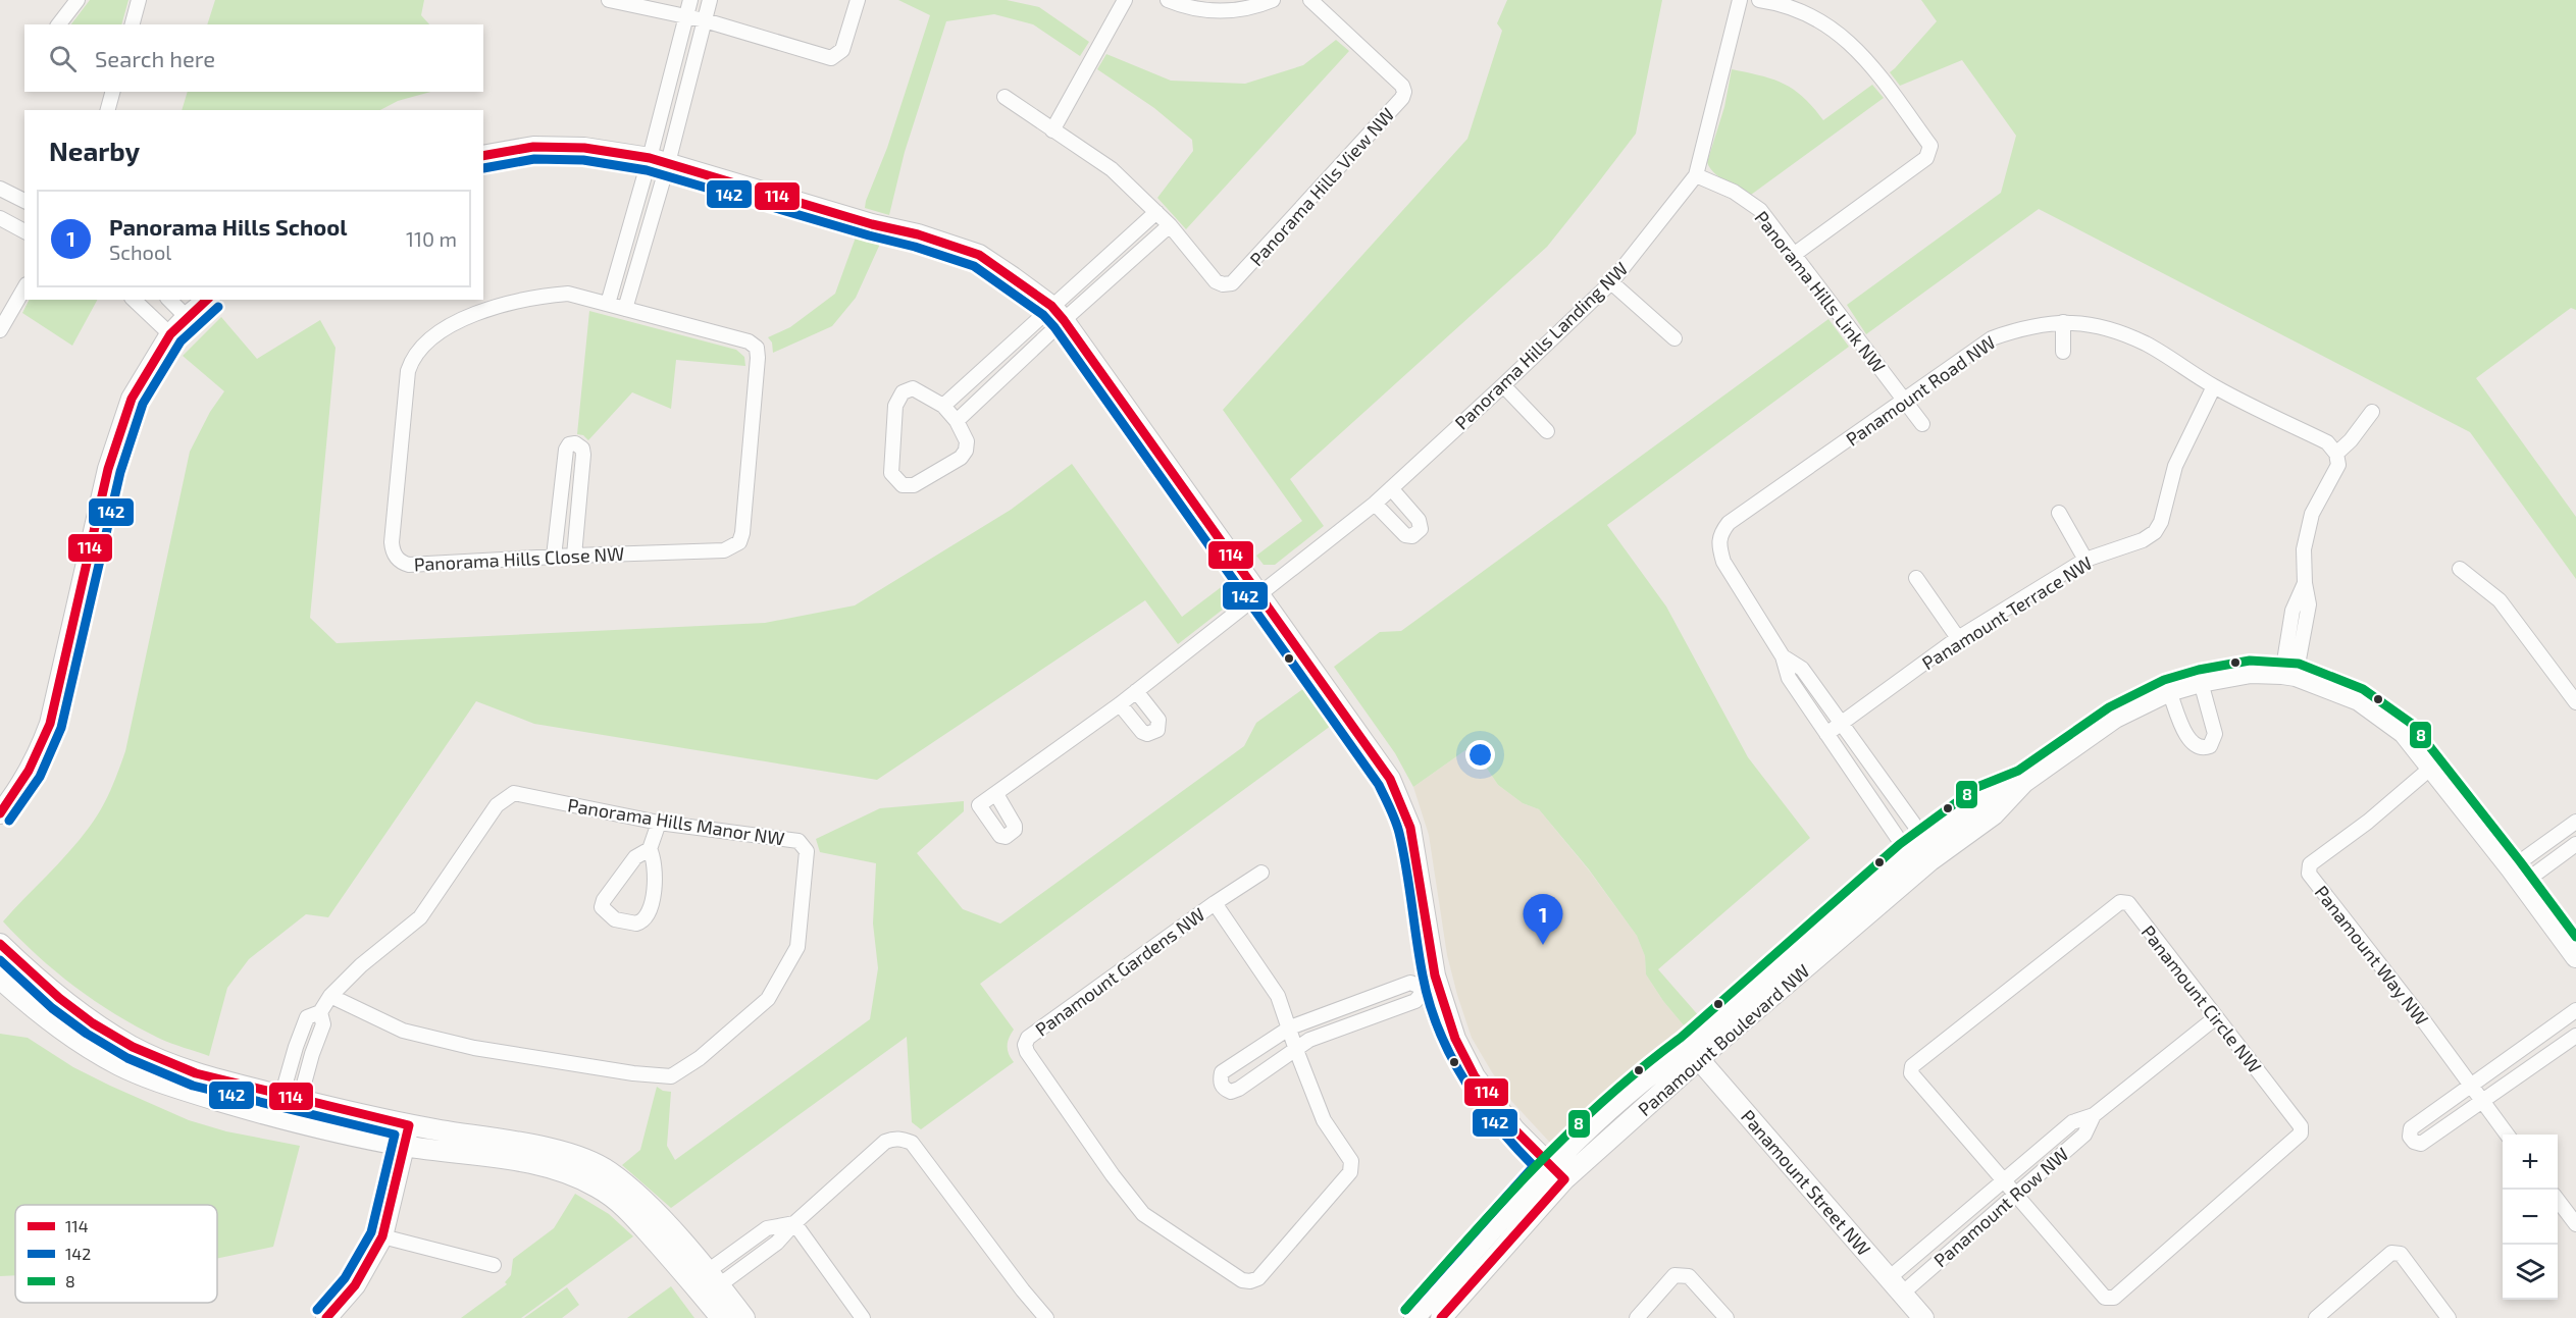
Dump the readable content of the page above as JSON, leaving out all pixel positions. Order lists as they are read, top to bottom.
{
  "streets": {
    "street": [
      "Panorama Hills View NW",
      "Panorama Hills Link NW",
      "Panorama Hills Landing NW",
      "Panamount Road NW",
      "Panorama Hills Close NW",
      "Panamount Terrace NW",
      "Panorama Hills Manor NW",
      "Panamount Way NW",
      "Panamount Gardens NW",
      "Panamount Circle NW",
      "Panamount Boulevard NW",
      "Panamount Street NW",
      "Panamount Row NW"
    ]
  },
  "crossings": [
    ["Panorama Hills Link NW", "Panorama Hills Landing NW"],
    ["Panorama Hills Link NW", "Panamount Road NW"],
    ["Panamount Road NW", "Panamount Terrace NW"],
    ["Panamount Road NW", "Panamount Boulevard NW"],
    ["Panamount Way NW", "Panamount Boulevard NW"],
    ["Panamount Circle NW", "Panamount Row NW"],
    ["Panamount Boulevard NW", "Panamount Street NW"],
    ["Panamount Street NW", "Panamount Row NW"]
  ],
  "lines": ["transit line 114", "transit line 142", "transit line 8"],
  "legend": ["114", "142", "8"],
  "page": {
    "search": "Search here",
    "heading": "Nearby",
    "list": [
      {
        "mark": "1",
        "name": "Panorama Hills School",
        "note": "School",
        "value": "110 m"
      }
    ],
    "pins": "1",
    "map_buttons": ["+", "−"]
  }
}
